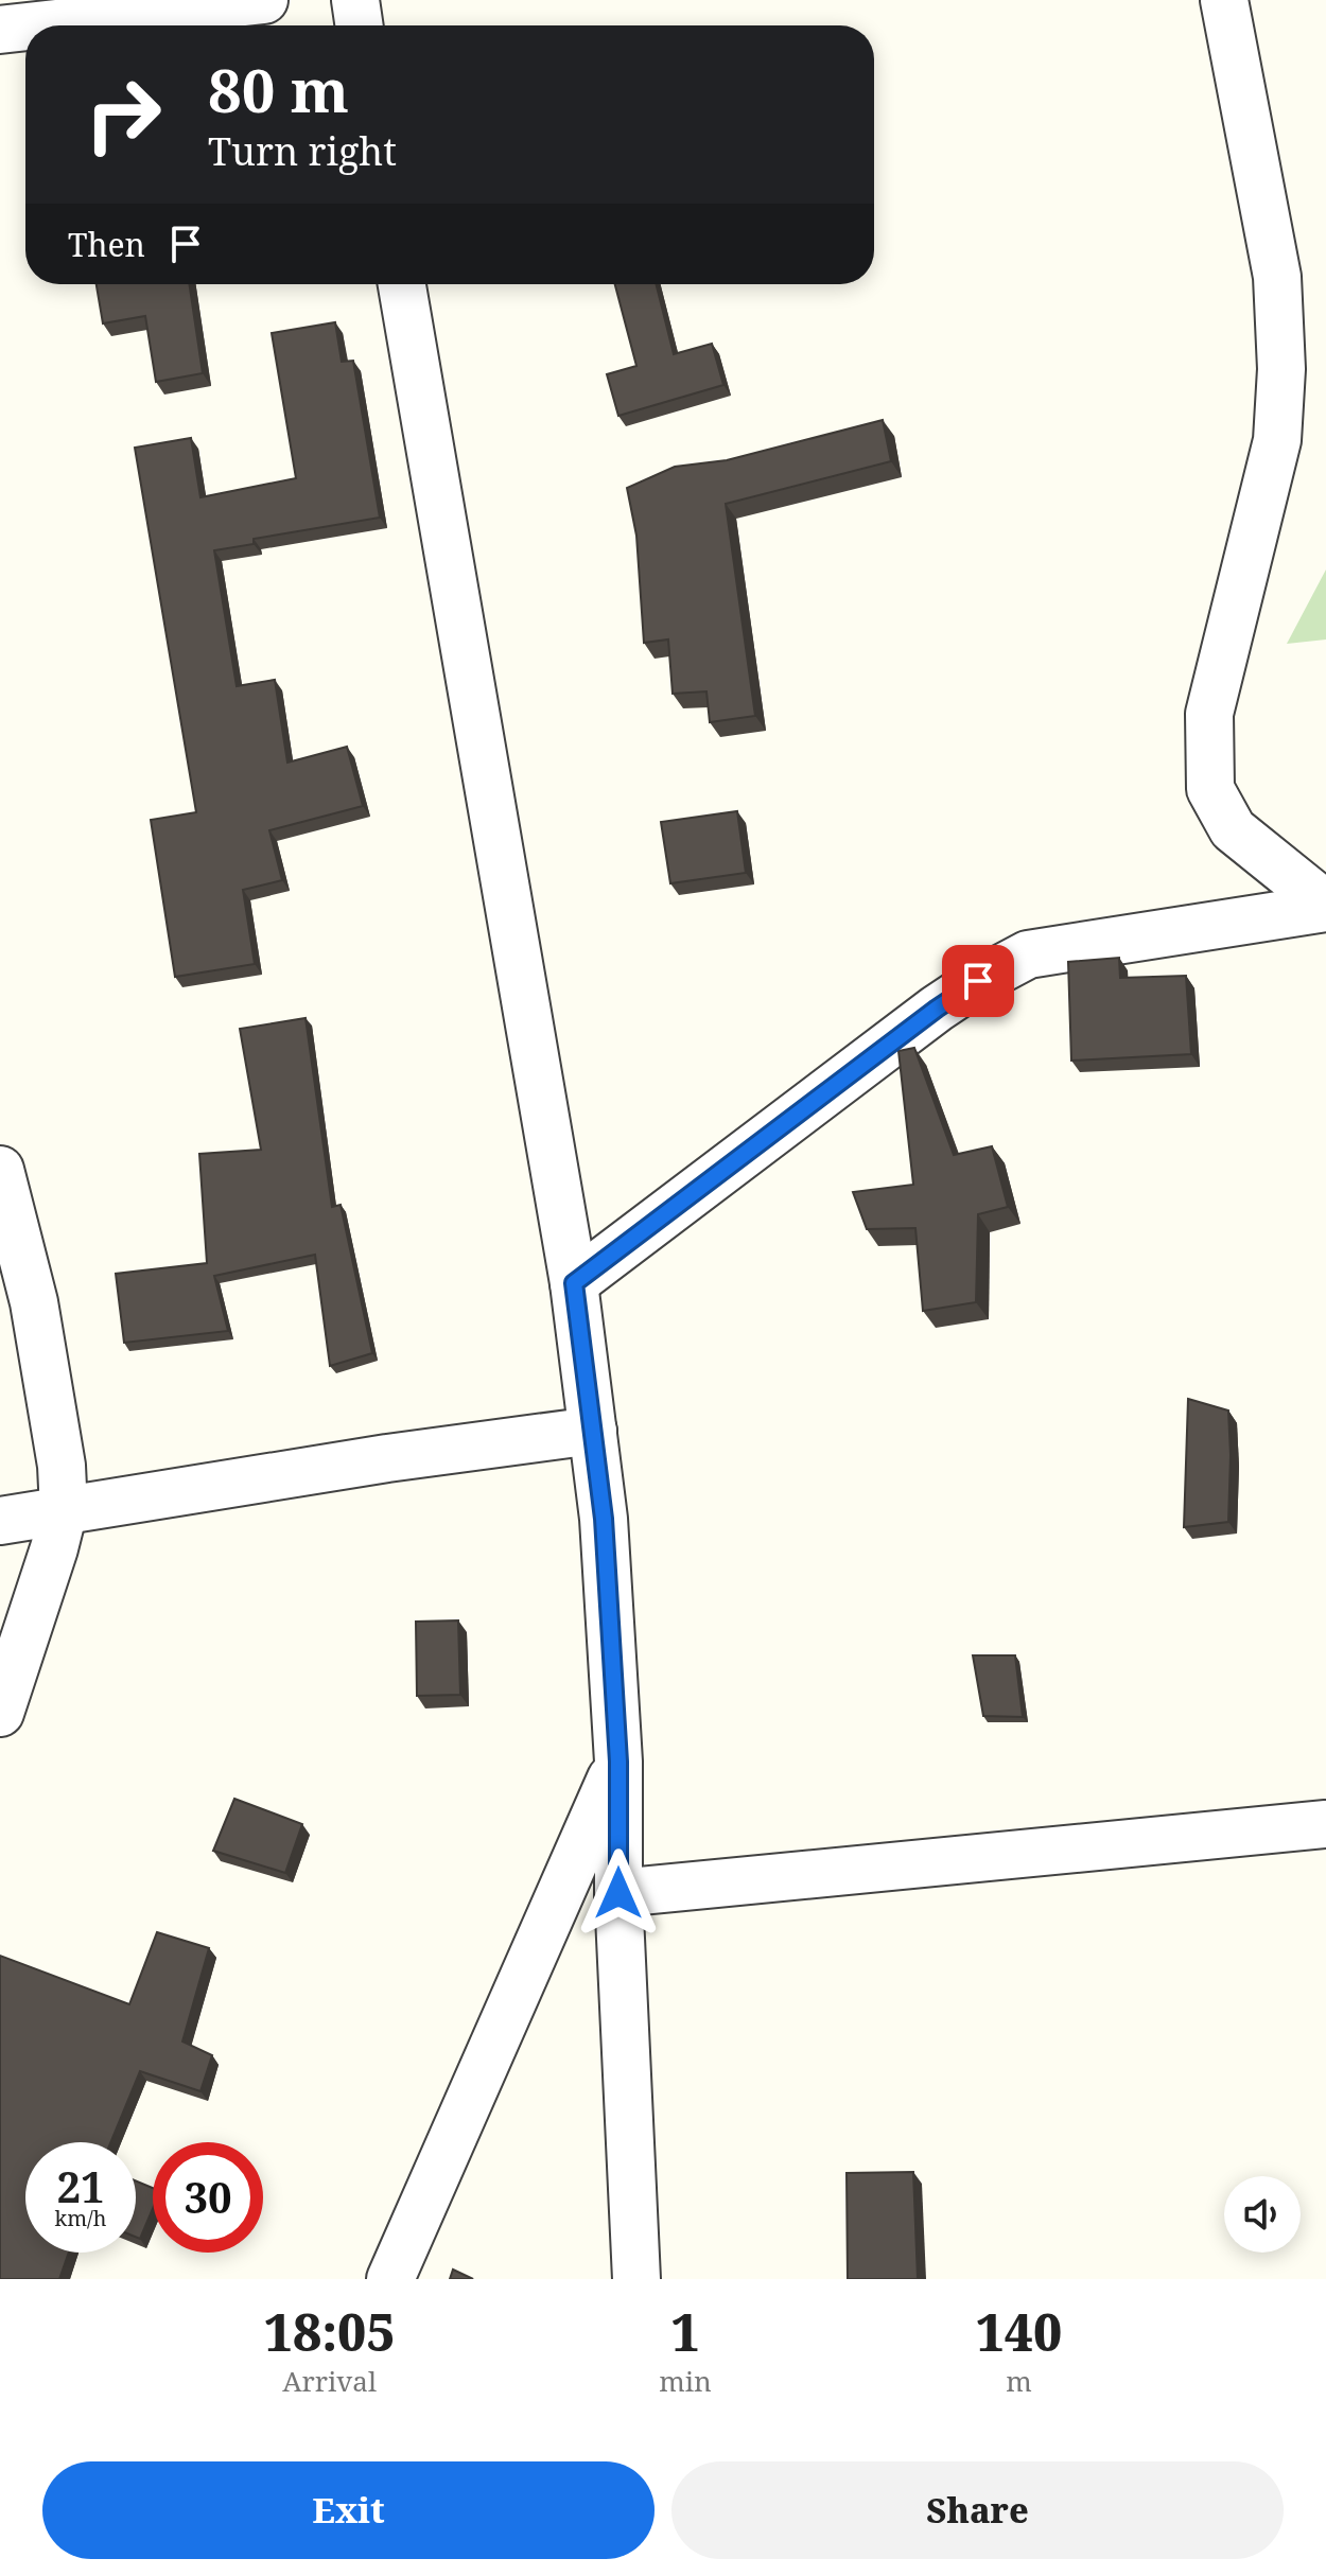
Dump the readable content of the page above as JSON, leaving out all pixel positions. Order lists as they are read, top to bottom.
{
  "page": {
    "turn": ["80 m", "Turn right"],
    "then": "Then",
    "speed": "21 km/h",
    "limit": "30",
    "eta": [
      "18:05",
      "Arrival",
      "1",
      "min",
      "140",
      "m"
    ],
    "buttons": ["Exit", "Share"]
  }
}
